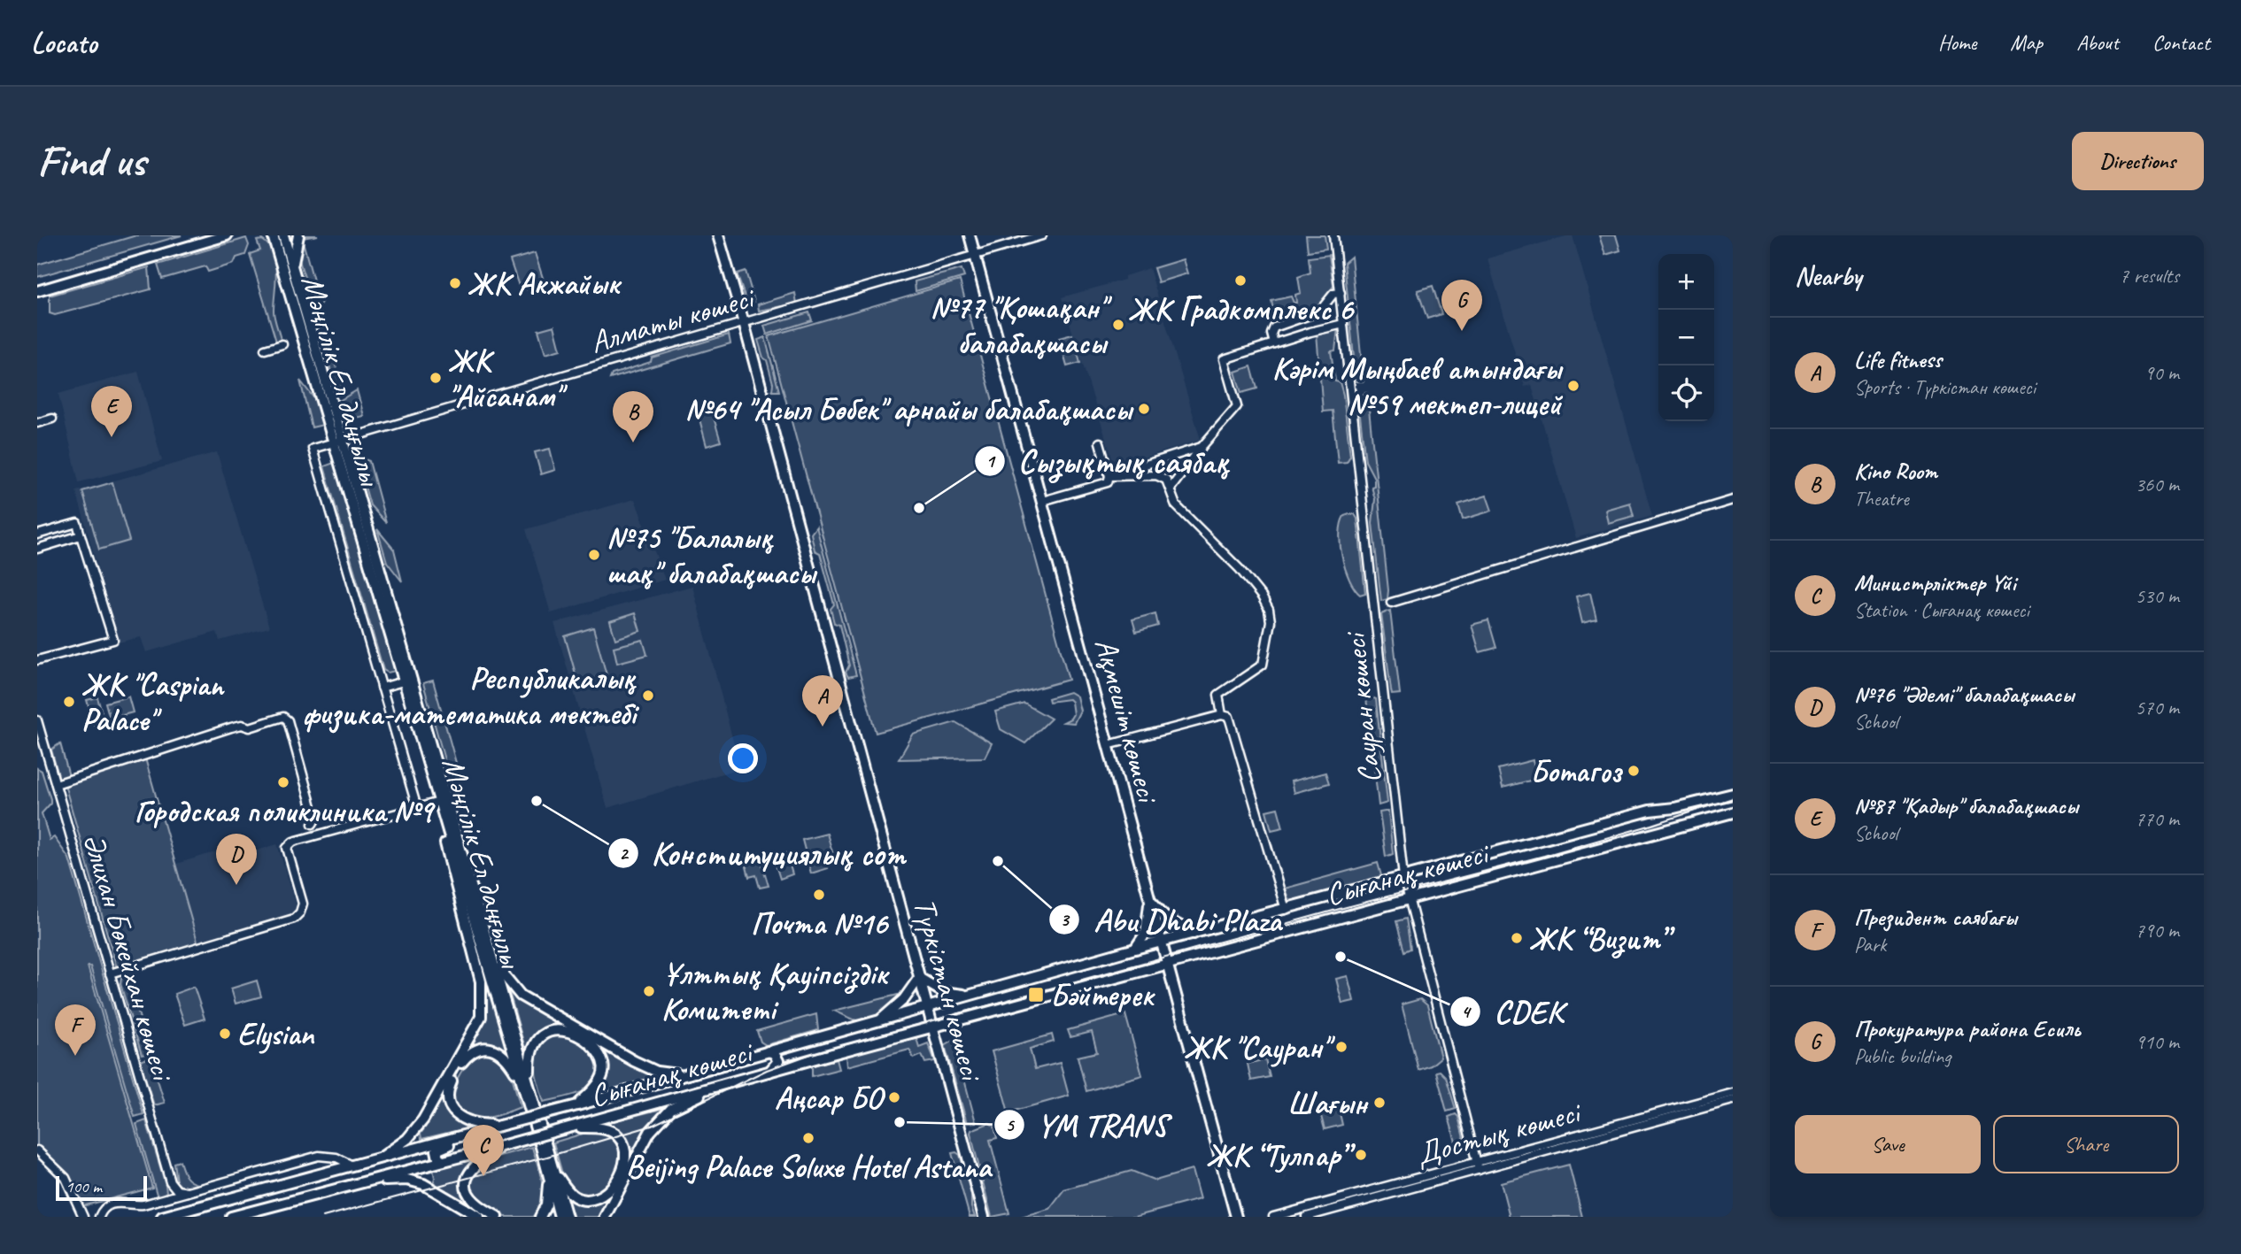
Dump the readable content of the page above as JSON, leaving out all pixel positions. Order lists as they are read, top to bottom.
{
  "streets": {
    "main road": [
      "Мәңгілік Ел даңғылы",
      "Ақмешіт көшесі",
      "Сығанақ көшесі",
      "Түркістан көшесі"
    ],
    "street": [
      "Алматы көшесі",
      "Сауран көшесі",
      "Әлихан Бөкейхан көшесі",
      "Достық көшесі"
    ]
  },
  "crossings": [
    ["Алматы көшесі", "Мәңгілік Ел даңғылы"],
    ["Алматы көшесі", "Ақмешіт көшесі"],
    ["Алматы көшесі", "Түркістан көшесі"],
    ["Сауран көшесі", "Сығанақ көшесі"],
    ["Сауран көшесі", "Достық көшесі"],
    ["Ақмешіт көшесі", "Сығанақ көшесі"],
    ["Сығанақ көшесі", "Түркістан көшесі"]
  ],
  "places": {
    "other": [
      "ЖК Градкомплекс 6",
      "ЖК Акжайык",
      "№77 \"Қошақан\" балабақшасы",
      "ЖК \"Айсанам\"",
      "Кәрім Мыңбаев атындағы №59 мектеп-лицей",
      "№64 \"Асыл Бөбек\" арнайы балабақшасы",
      "Сызықтық саябақ",
      "№75 \"Балалық шақ\" балабақшасы",
      "Республикалық физика-математика мектебі",
      "ЖК \"Caspian Palace\"",
      "Ботагоз",
      "Городская поликлиника №9",
      "Конституциялық сот",
      "Abu Dhabi Plaza",
      "Почта №16",
      "ЖК “Визит”",
      "CDEK",
      "Ұлттық Қауіпсіздік Комитеті",
      "Elysian",
      "ЖК \"Сауран\"",
      "Аңсар БО",
      "Шағын",
      "YM TRANS",
      "Beijing Palace Soluxe Hotel Astana",
      "ЖК “Тулпар”"
    ],
    "transit": ["Бәйтерек"]
  },
  "scale_bar": "100 m",
  "page": {
    "header": "Locato",
    "nav": [
      "Home",
      "Map",
      "About",
      "Contact"
    ],
    "buttons": [
      "Directions",
      ["Save", "Share"]
    ],
    "title": "Find us",
    "heading": ["Nearby", "7 results"],
    "map_buttons": ["+", "−"],
    "pins": [
      "G",
      "E",
      "B",
      "A",
      "D",
      "F",
      "C"
    ],
    "list": [
      {
        "mark": "A",
        "name": "Life fitness",
        "note": "Sports · Түркістан көшесі",
        "value": "90 m"
      },
      {
        "mark": "B",
        "name": "Kino Room",
        "note": "Theatre",
        "value": "360 m"
      },
      {
        "mark": "C",
        "name": "Министрліктер Үйі",
        "note": "Station · Сығанақ көшесі",
        "value": "530 m"
      },
      {
        "mark": "D",
        "name": "№76 \"Әдемі\" балабақшасы",
        "note": "School",
        "value": "570 m"
      },
      {
        "mark": "E",
        "name": "№87 \"Қадыр\" балабақшасы",
        "note": "School",
        "value": "770 m"
      },
      {
        "mark": "F",
        "name": "Президент саябағы",
        "note": "Park",
        "value": "790 m"
      },
      {
        "mark": "G",
        "name": "Прокуратура района Есиль",
        "note": "Public building",
        "value": "910 m"
      }
    ],
    "scale": "100 m"
  }
}
